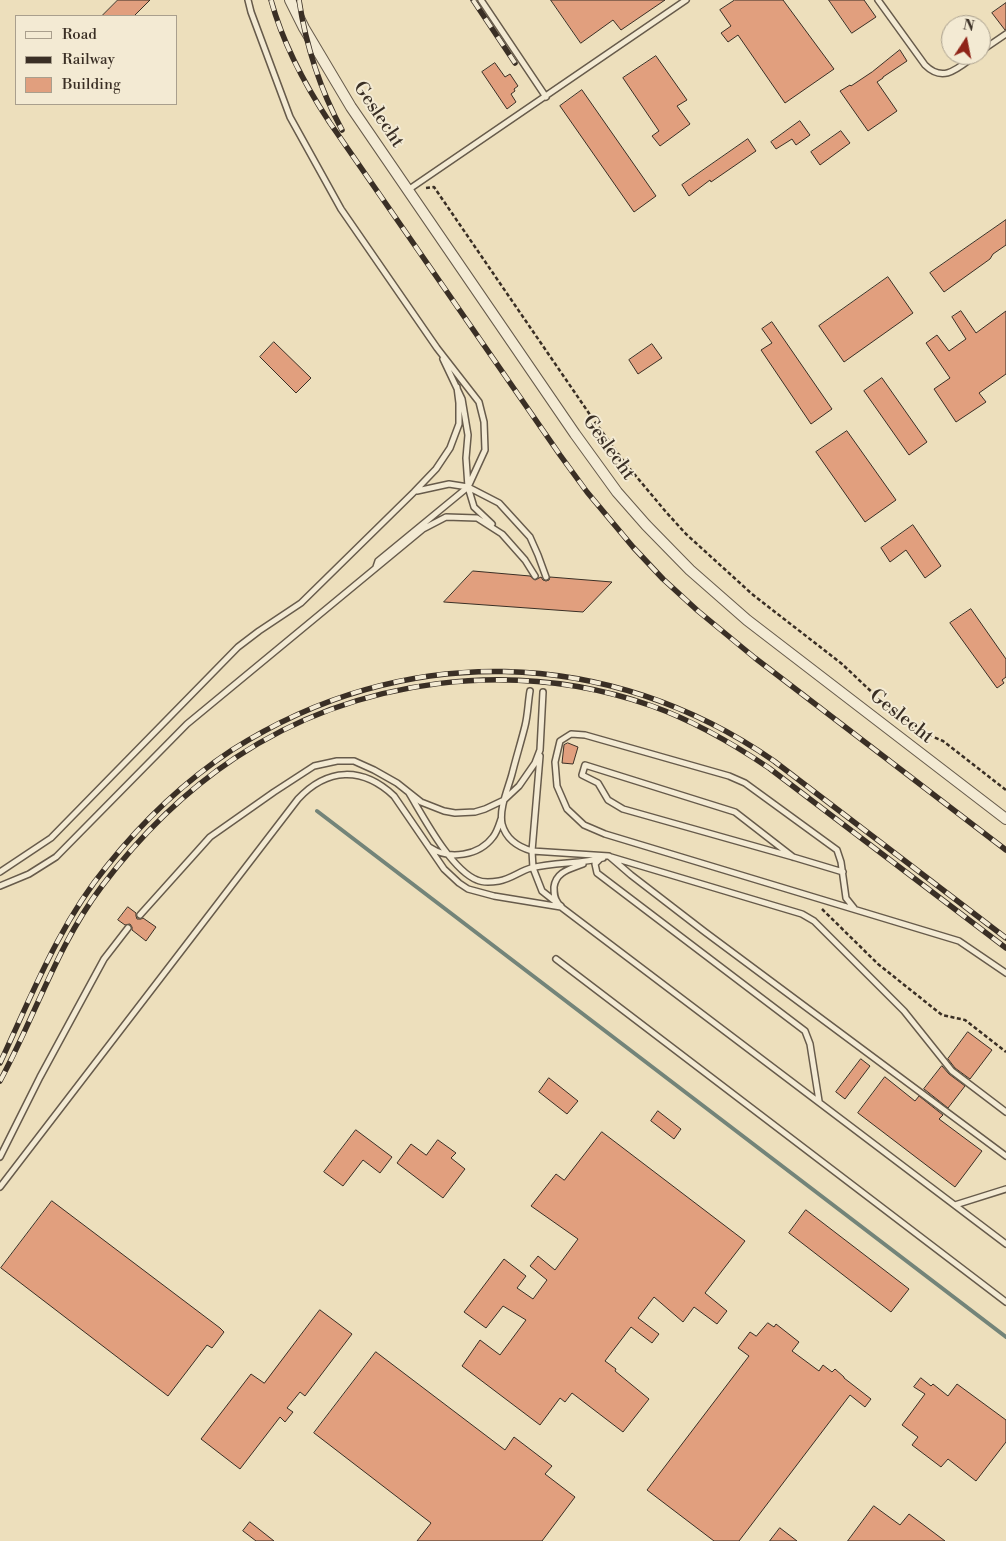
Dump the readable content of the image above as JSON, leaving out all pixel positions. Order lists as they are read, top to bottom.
{
  "streets": {
    "street": ["Geslecht"]
  },
  "legend": ["Road", "Railway", "Building"],
  "north": "top"
}
